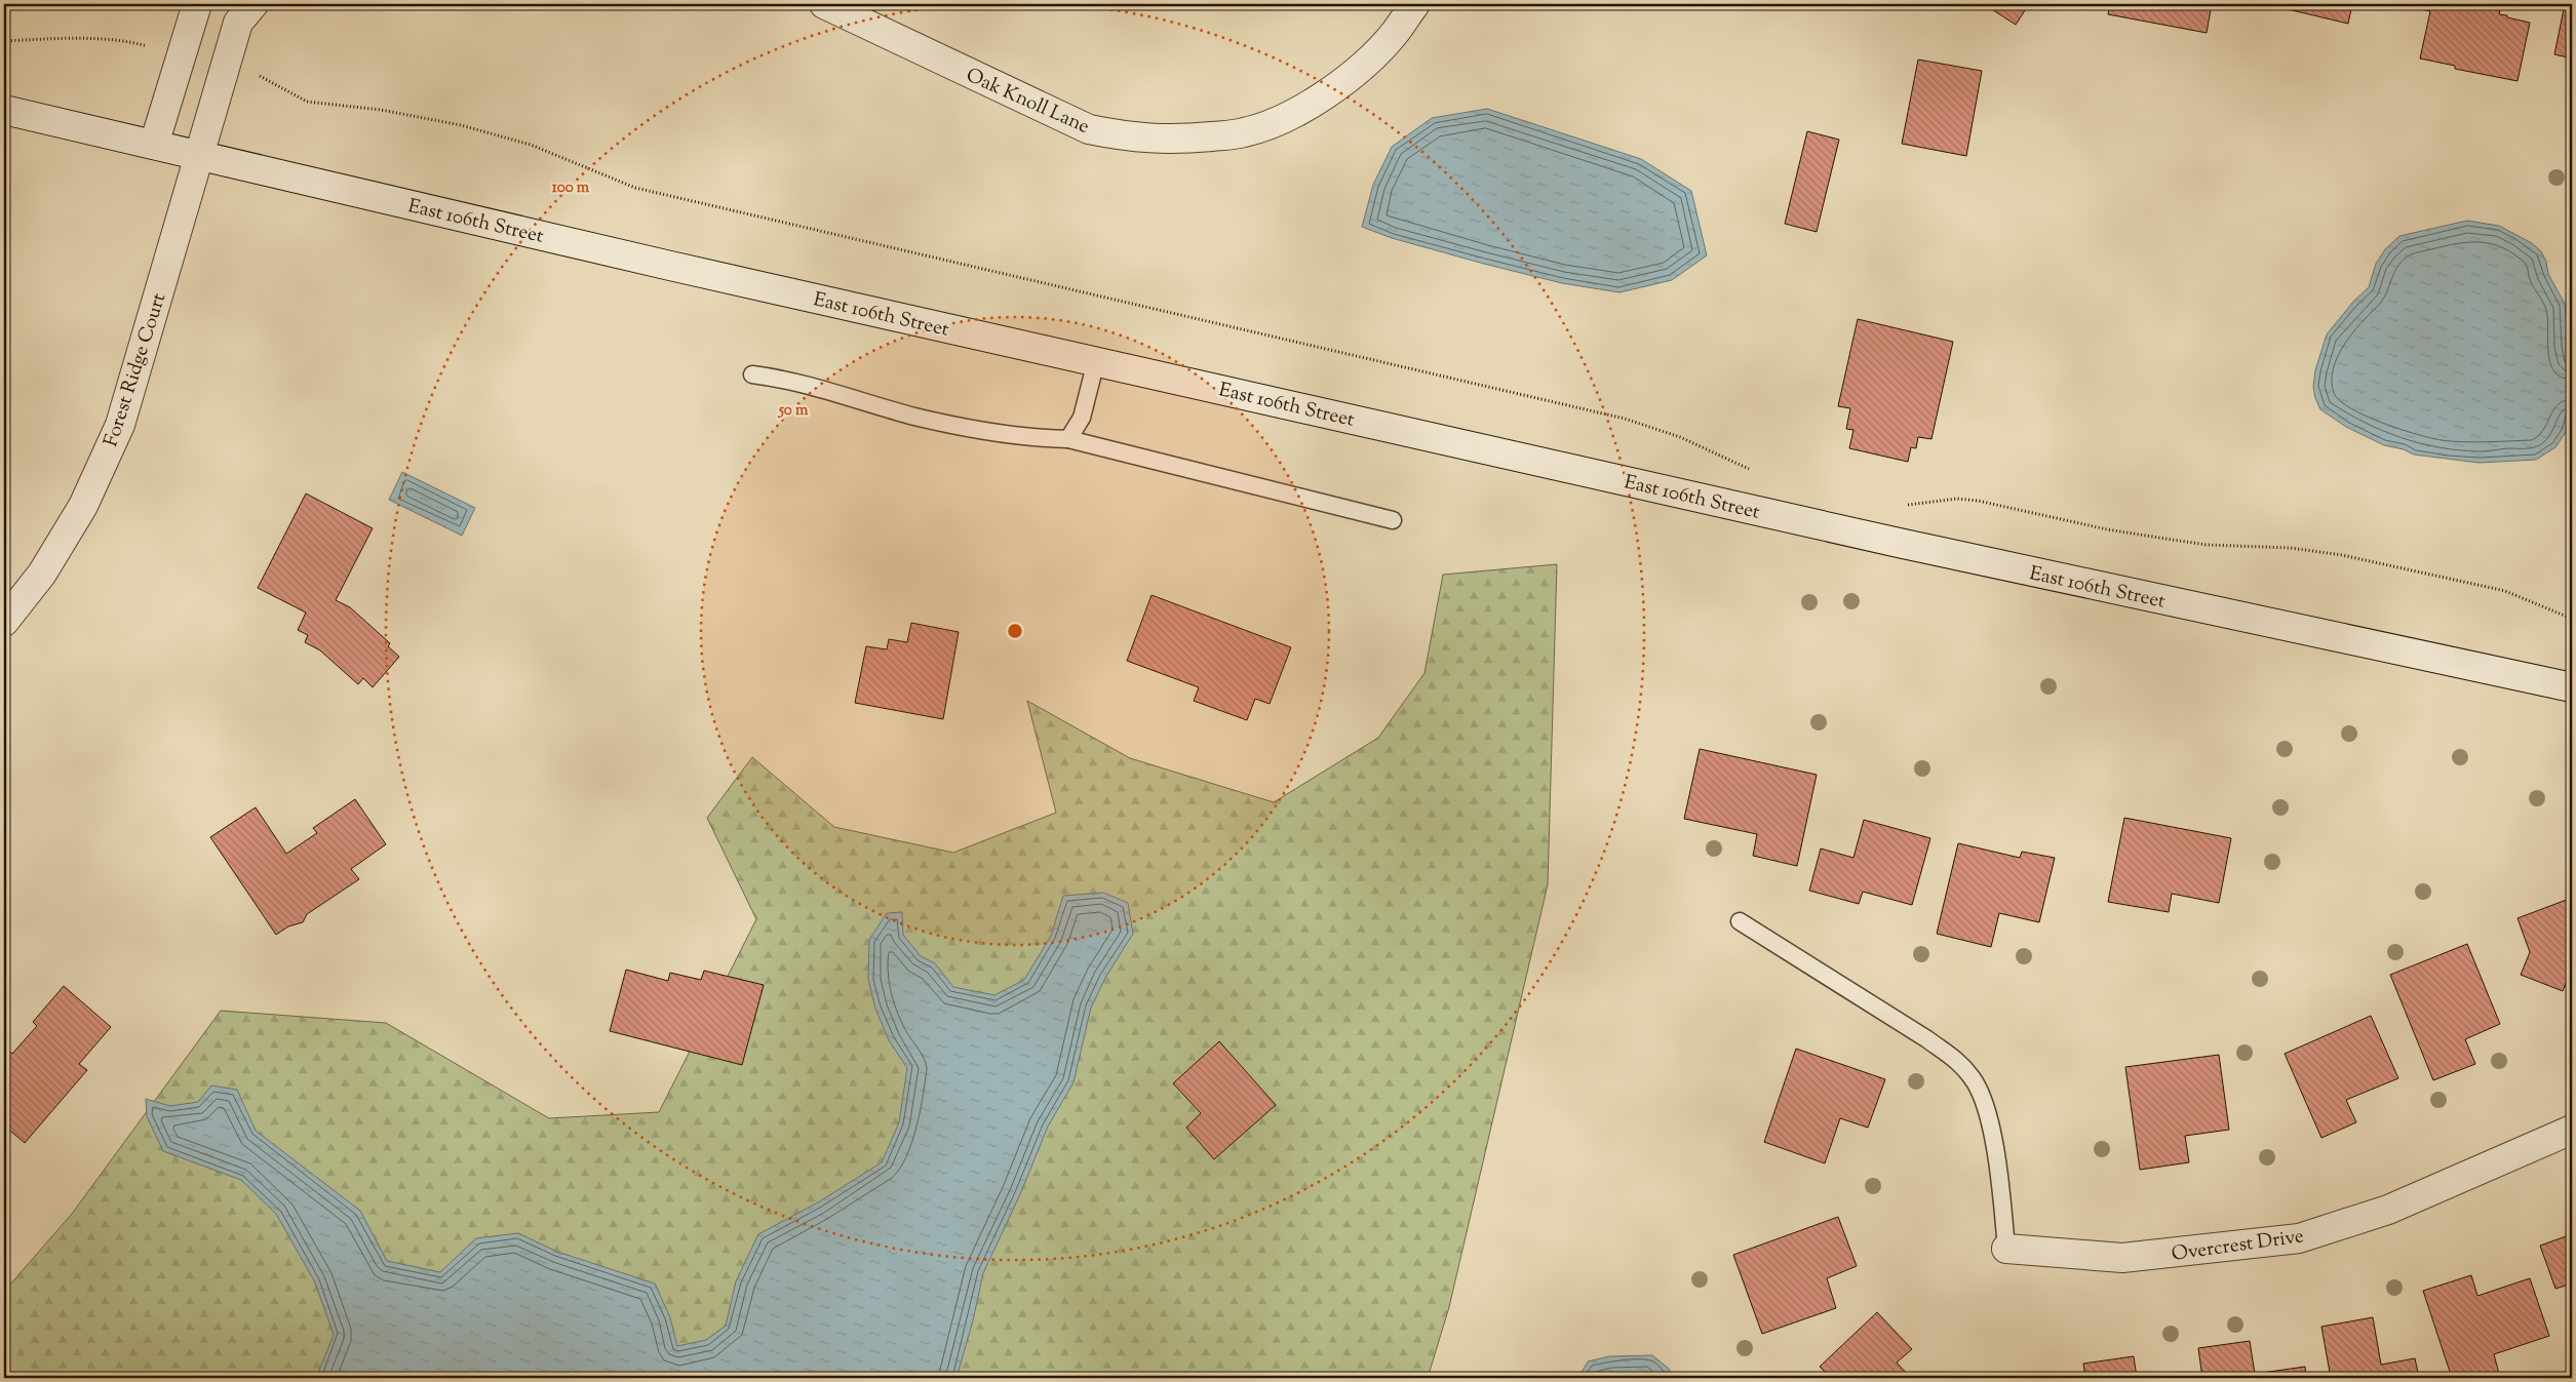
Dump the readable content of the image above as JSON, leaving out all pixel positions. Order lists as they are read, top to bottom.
{
  "streets": {
    "main road": [
      "Oak Knoll Lane",
      "East 106th Street",
      "Forest Ridge Court",
      "Overcrest Drive"
    ]
  },
  "crossings": [
    ["East 106th Street", "Forest Ridge Court"]
  ],
  "rings": ["100 m", "50 m"]
}
